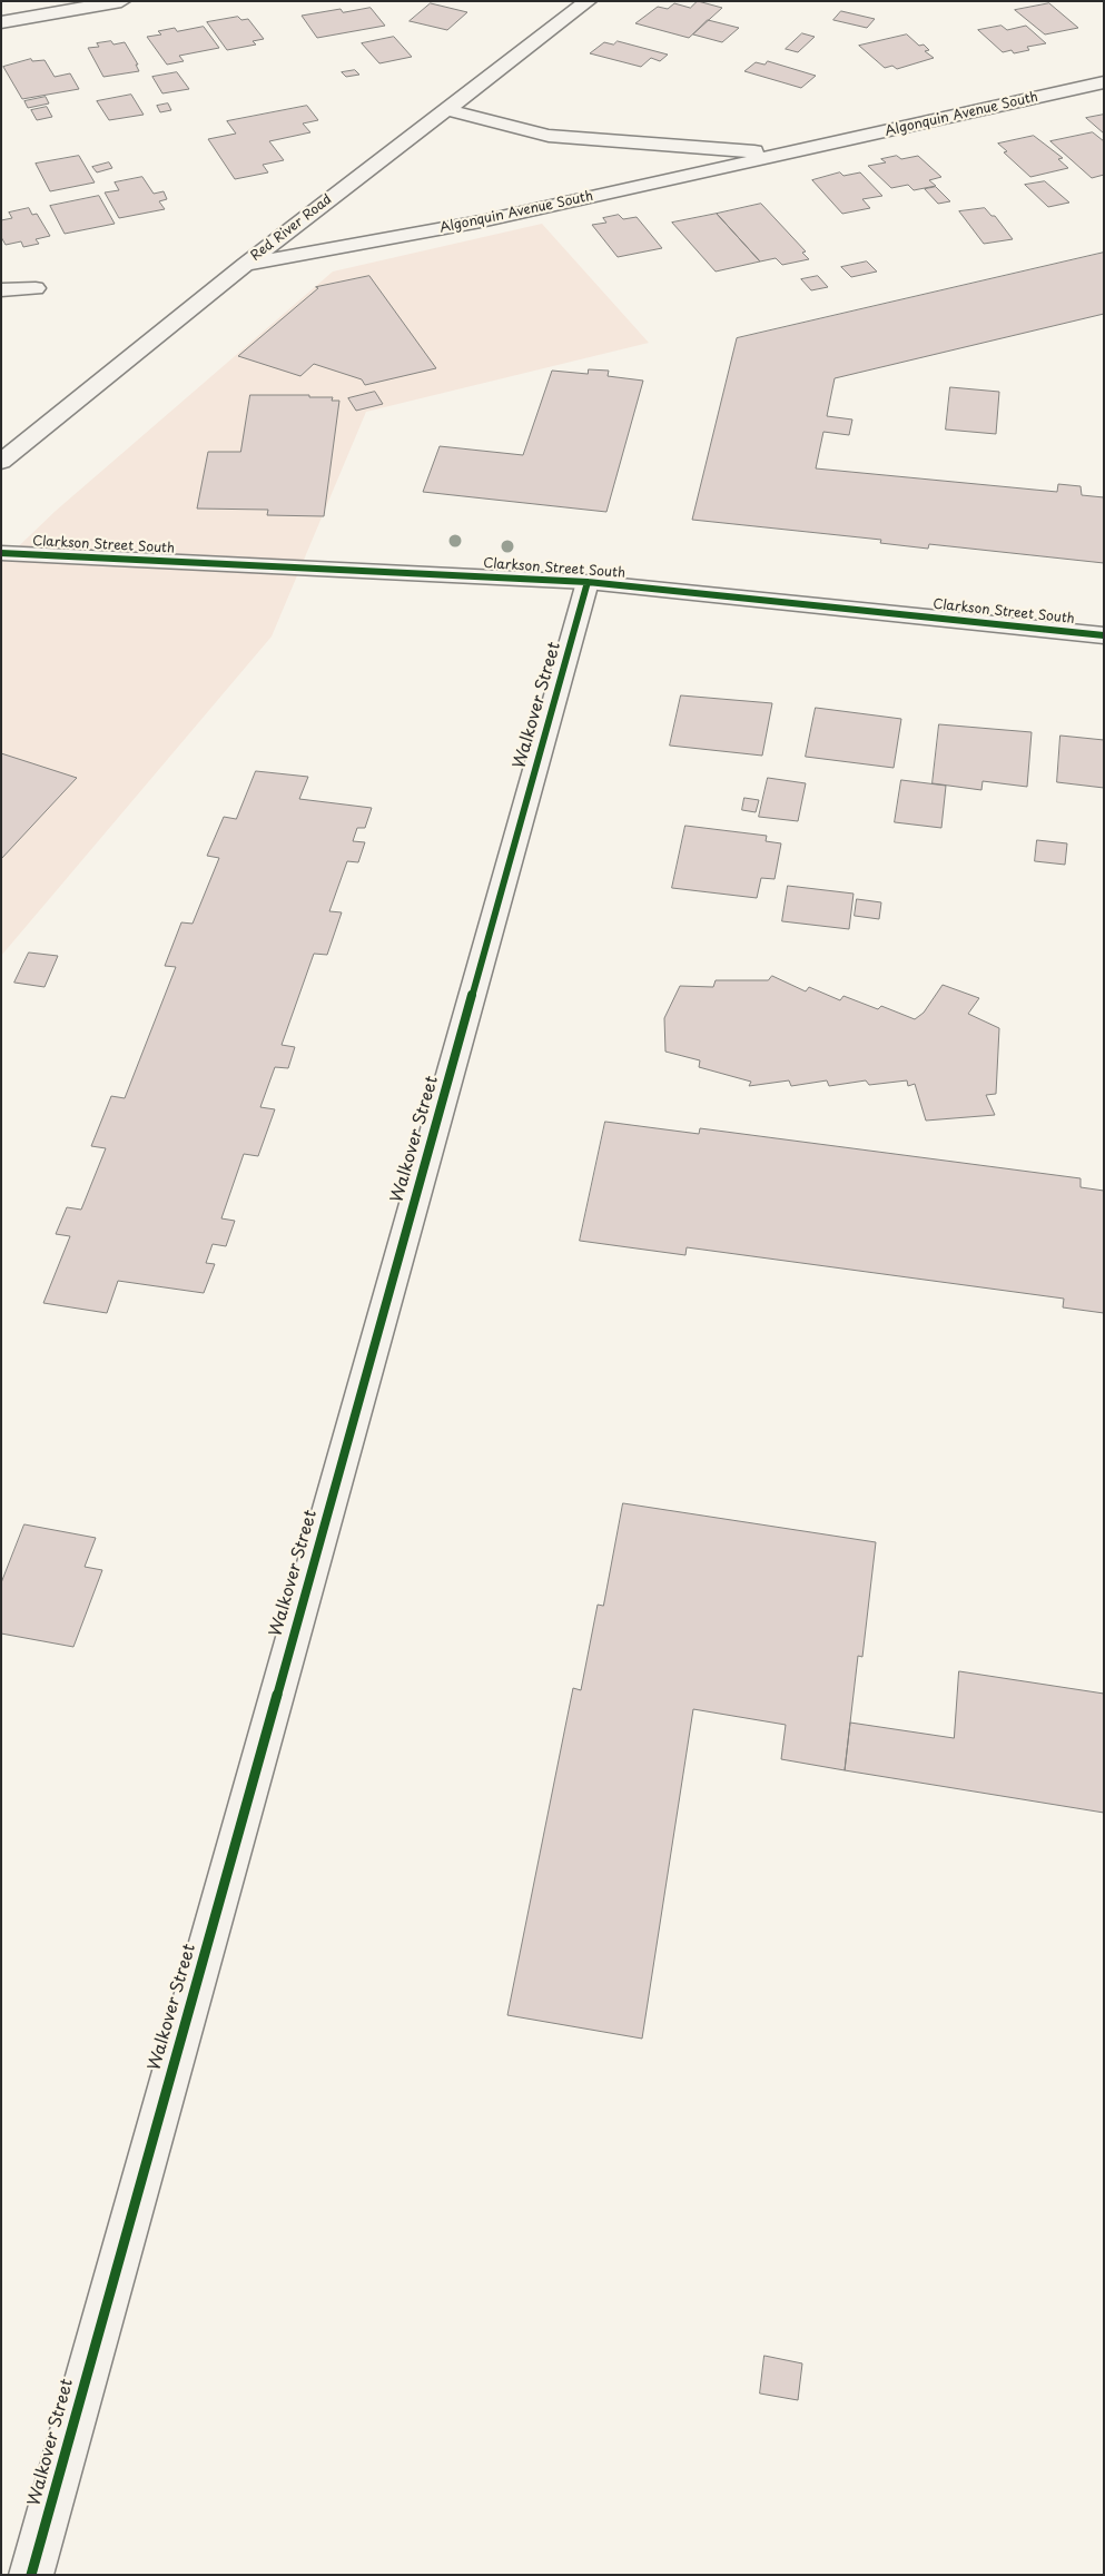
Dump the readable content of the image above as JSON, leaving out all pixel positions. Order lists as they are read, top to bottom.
{
  "streets": {
    "street": [
      "Algonquin Avenue South",
      "Red River Road",
      "Clarkson Street South",
      "Walkover Street"
    ]
  },
  "crossings": [
    ["Algonquin Avenue South", "Red River Road"],
    ["Clarkson Street South", "Walkover Street"]
  ]
}
